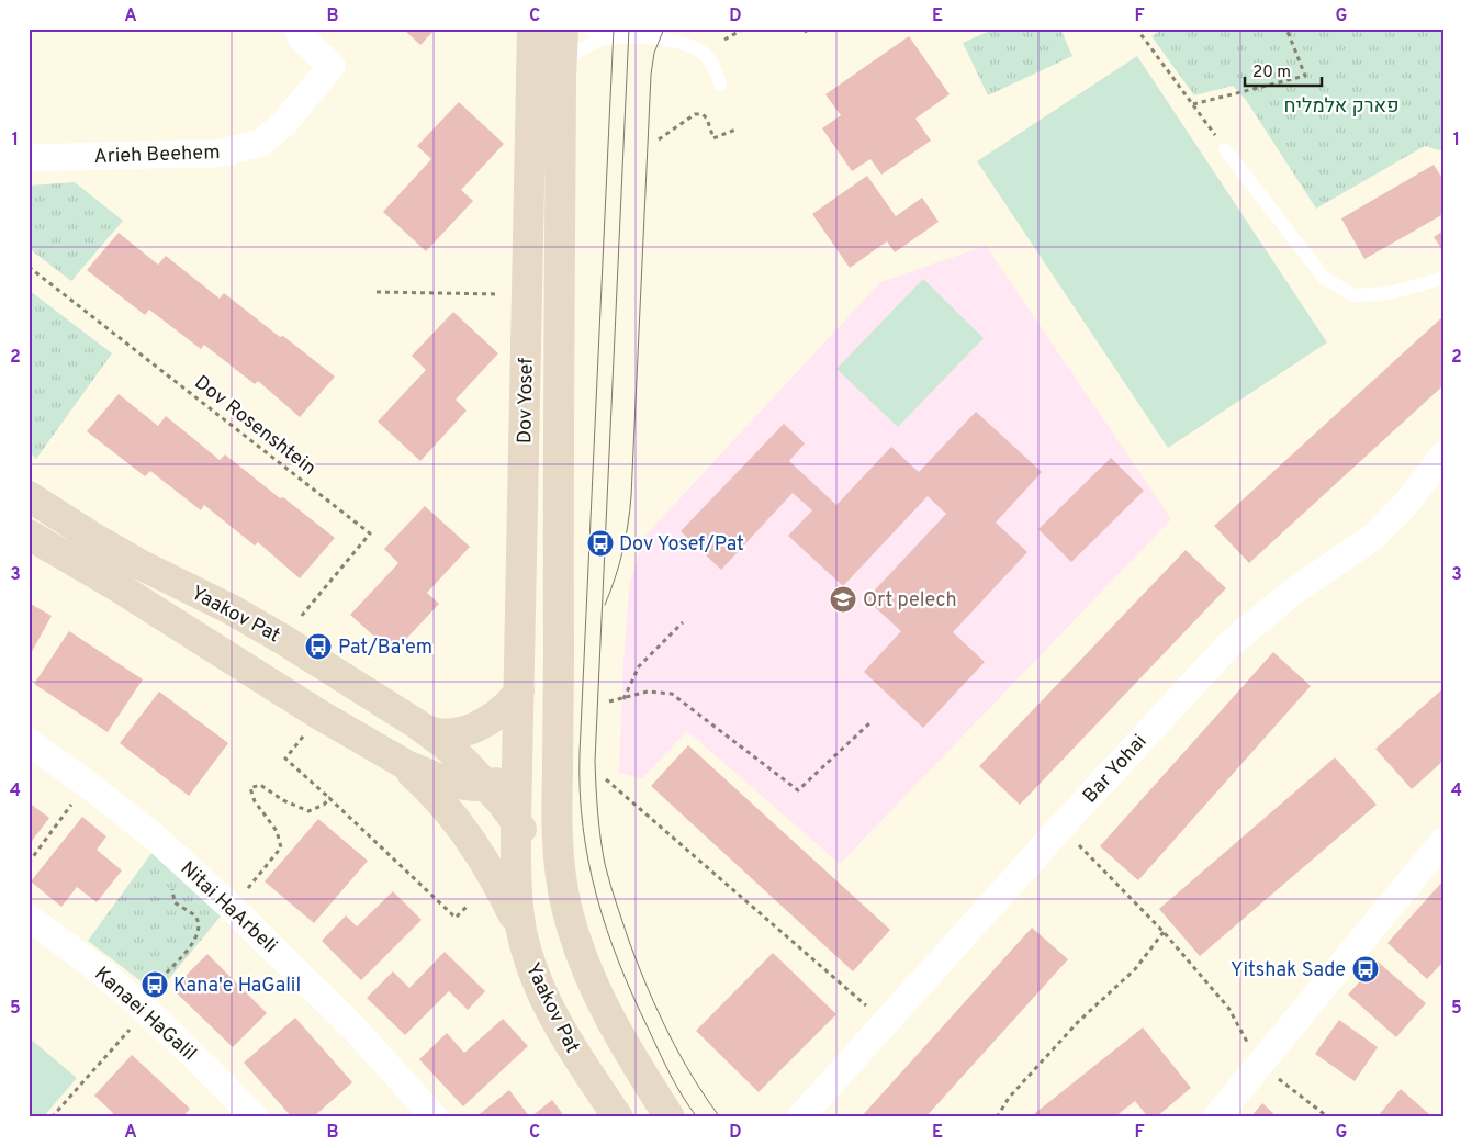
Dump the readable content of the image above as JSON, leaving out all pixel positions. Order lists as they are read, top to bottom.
{
  "streets": {
    "main road": ["Dov Yosef", "Yaakov Pat"],
    "street": [
      "Arieh Beehem",
      "Bar Yohai",
      "Nitai HaArbeli",
      "Kanaei HaGalil"
    ],
    "path": ["Dov Rosenshtein"]
  },
  "crossings": [
    ["Dov Yosef", "Yaakov Pat"]
  ],
  "parks": ["פארק אלמליח"],
  "places": {
    "bus stop": [
      "Dov Yosef/Pat",
      "Pat/Ba'em",
      "Yitshak Sade",
      "Kana'e HaGalil"
    ],
    "school or university": ["Ort pelech"]
  },
  "scale_bar": "20 m",
  "grid": {
    "columns": [
      "A",
      "B",
      "C",
      "D",
      "E",
      "F",
      "G"
    ],
    "rows": [
      "1",
      "2",
      "3",
      "4",
      "5"
    ]
  }
}
